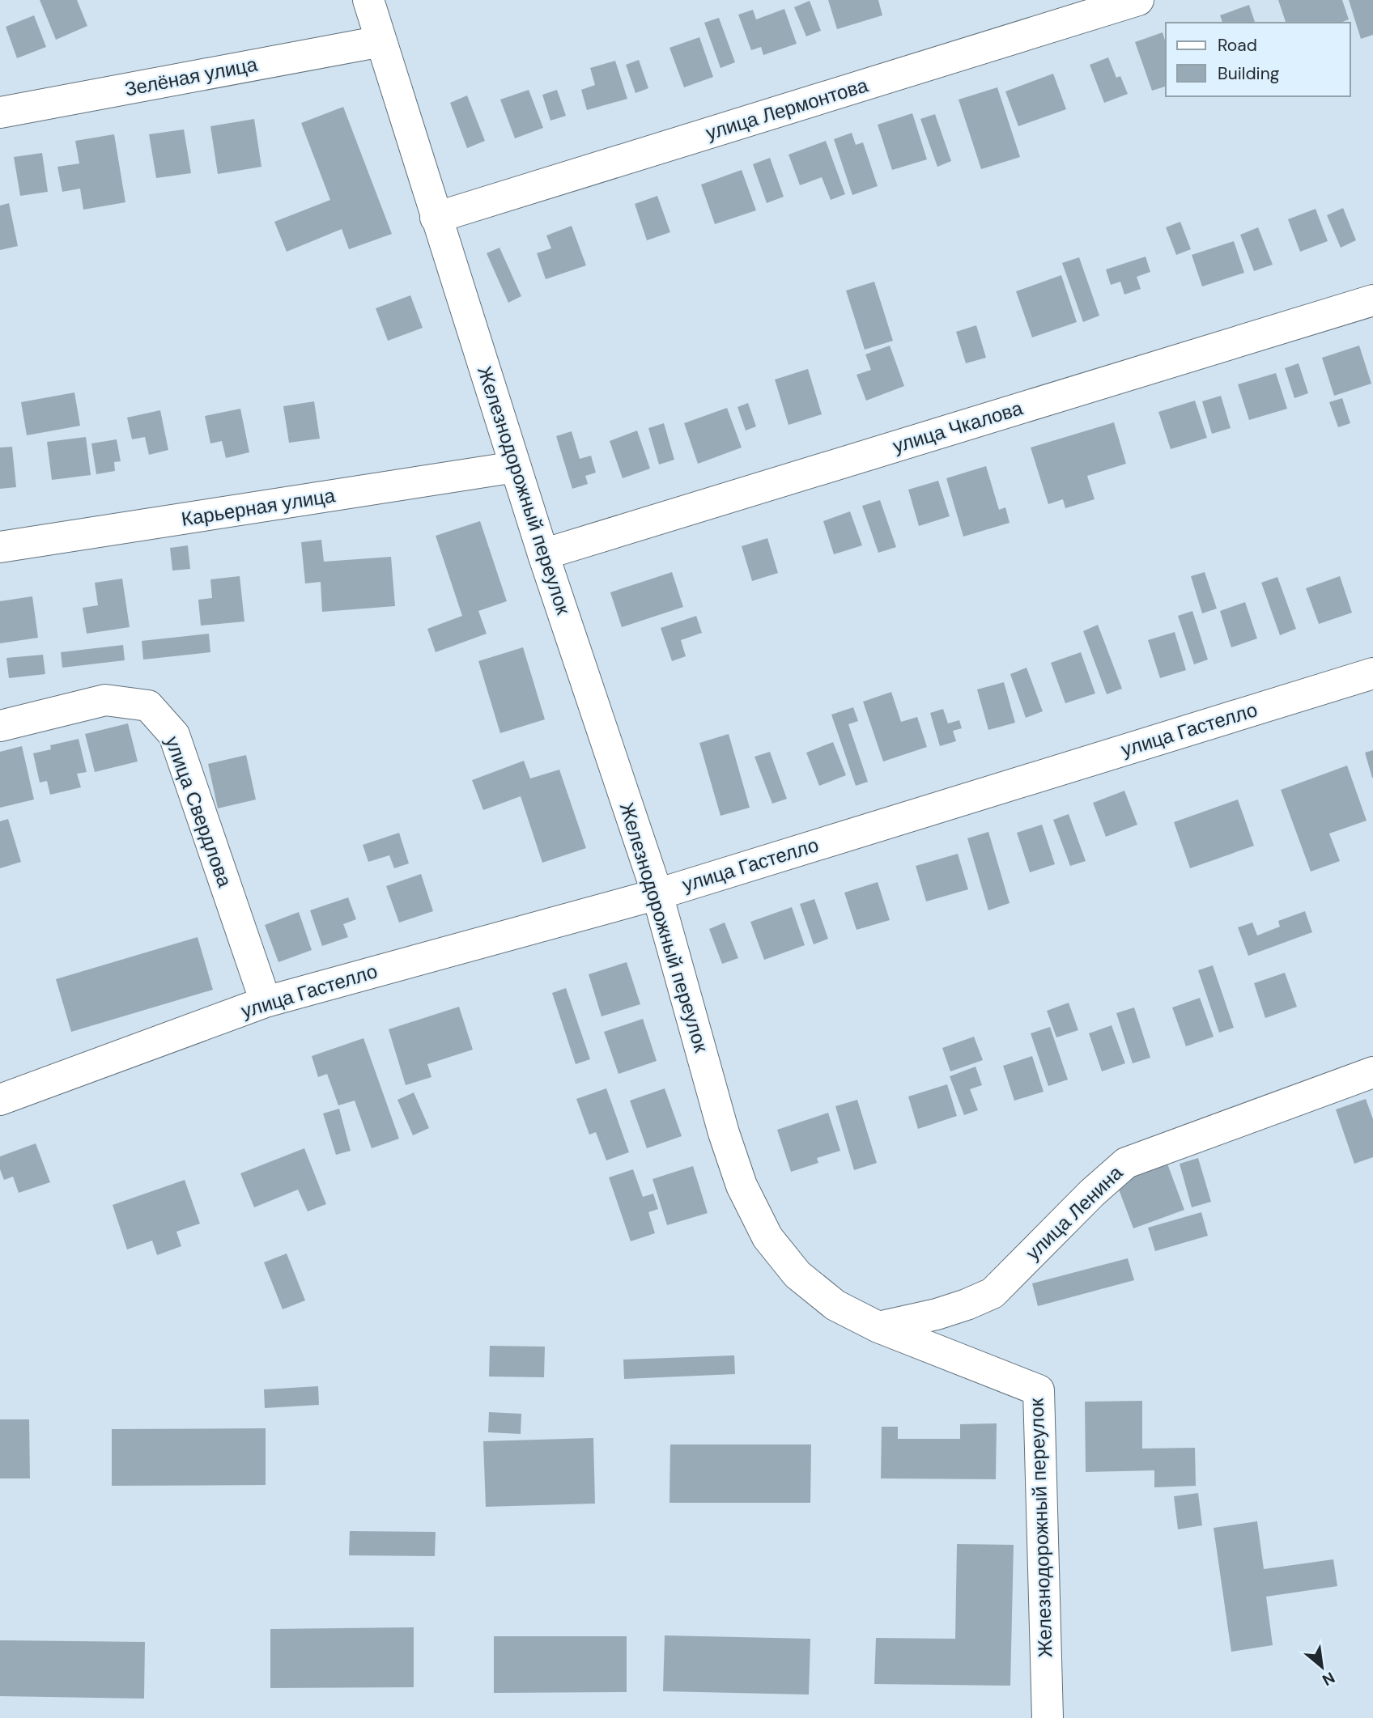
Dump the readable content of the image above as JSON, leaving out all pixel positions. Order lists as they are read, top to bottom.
{
  "streets": {
    "street": [
      "Зелёная улица",
      "улица Лермонтова",
      "улица Чкалова",
      "Железнодорожный переулок",
      "Карьерная улица",
      "улица Гастелло",
      "улица Свердлова",
      "улица Ленина"
    ]
  },
  "crossings": [
    ["Зелёная улица", "Железнодорожный переулок"],
    ["улица Лермонтова", "Железнодорожный переулок"],
    ["улица Чкалова", "Железнодорожный переулок"],
    ["Железнодорожный переулок", "Карьерная улица"],
    ["Железнодорожный переулок", "улица Гастелло"],
    ["Железнодорожный переулок", "улица Ленина"],
    ["улица Гастелло", "улица Свердлова"]
  ],
  "legend": ["Road", "Building"],
  "north": "bottom right"
}
